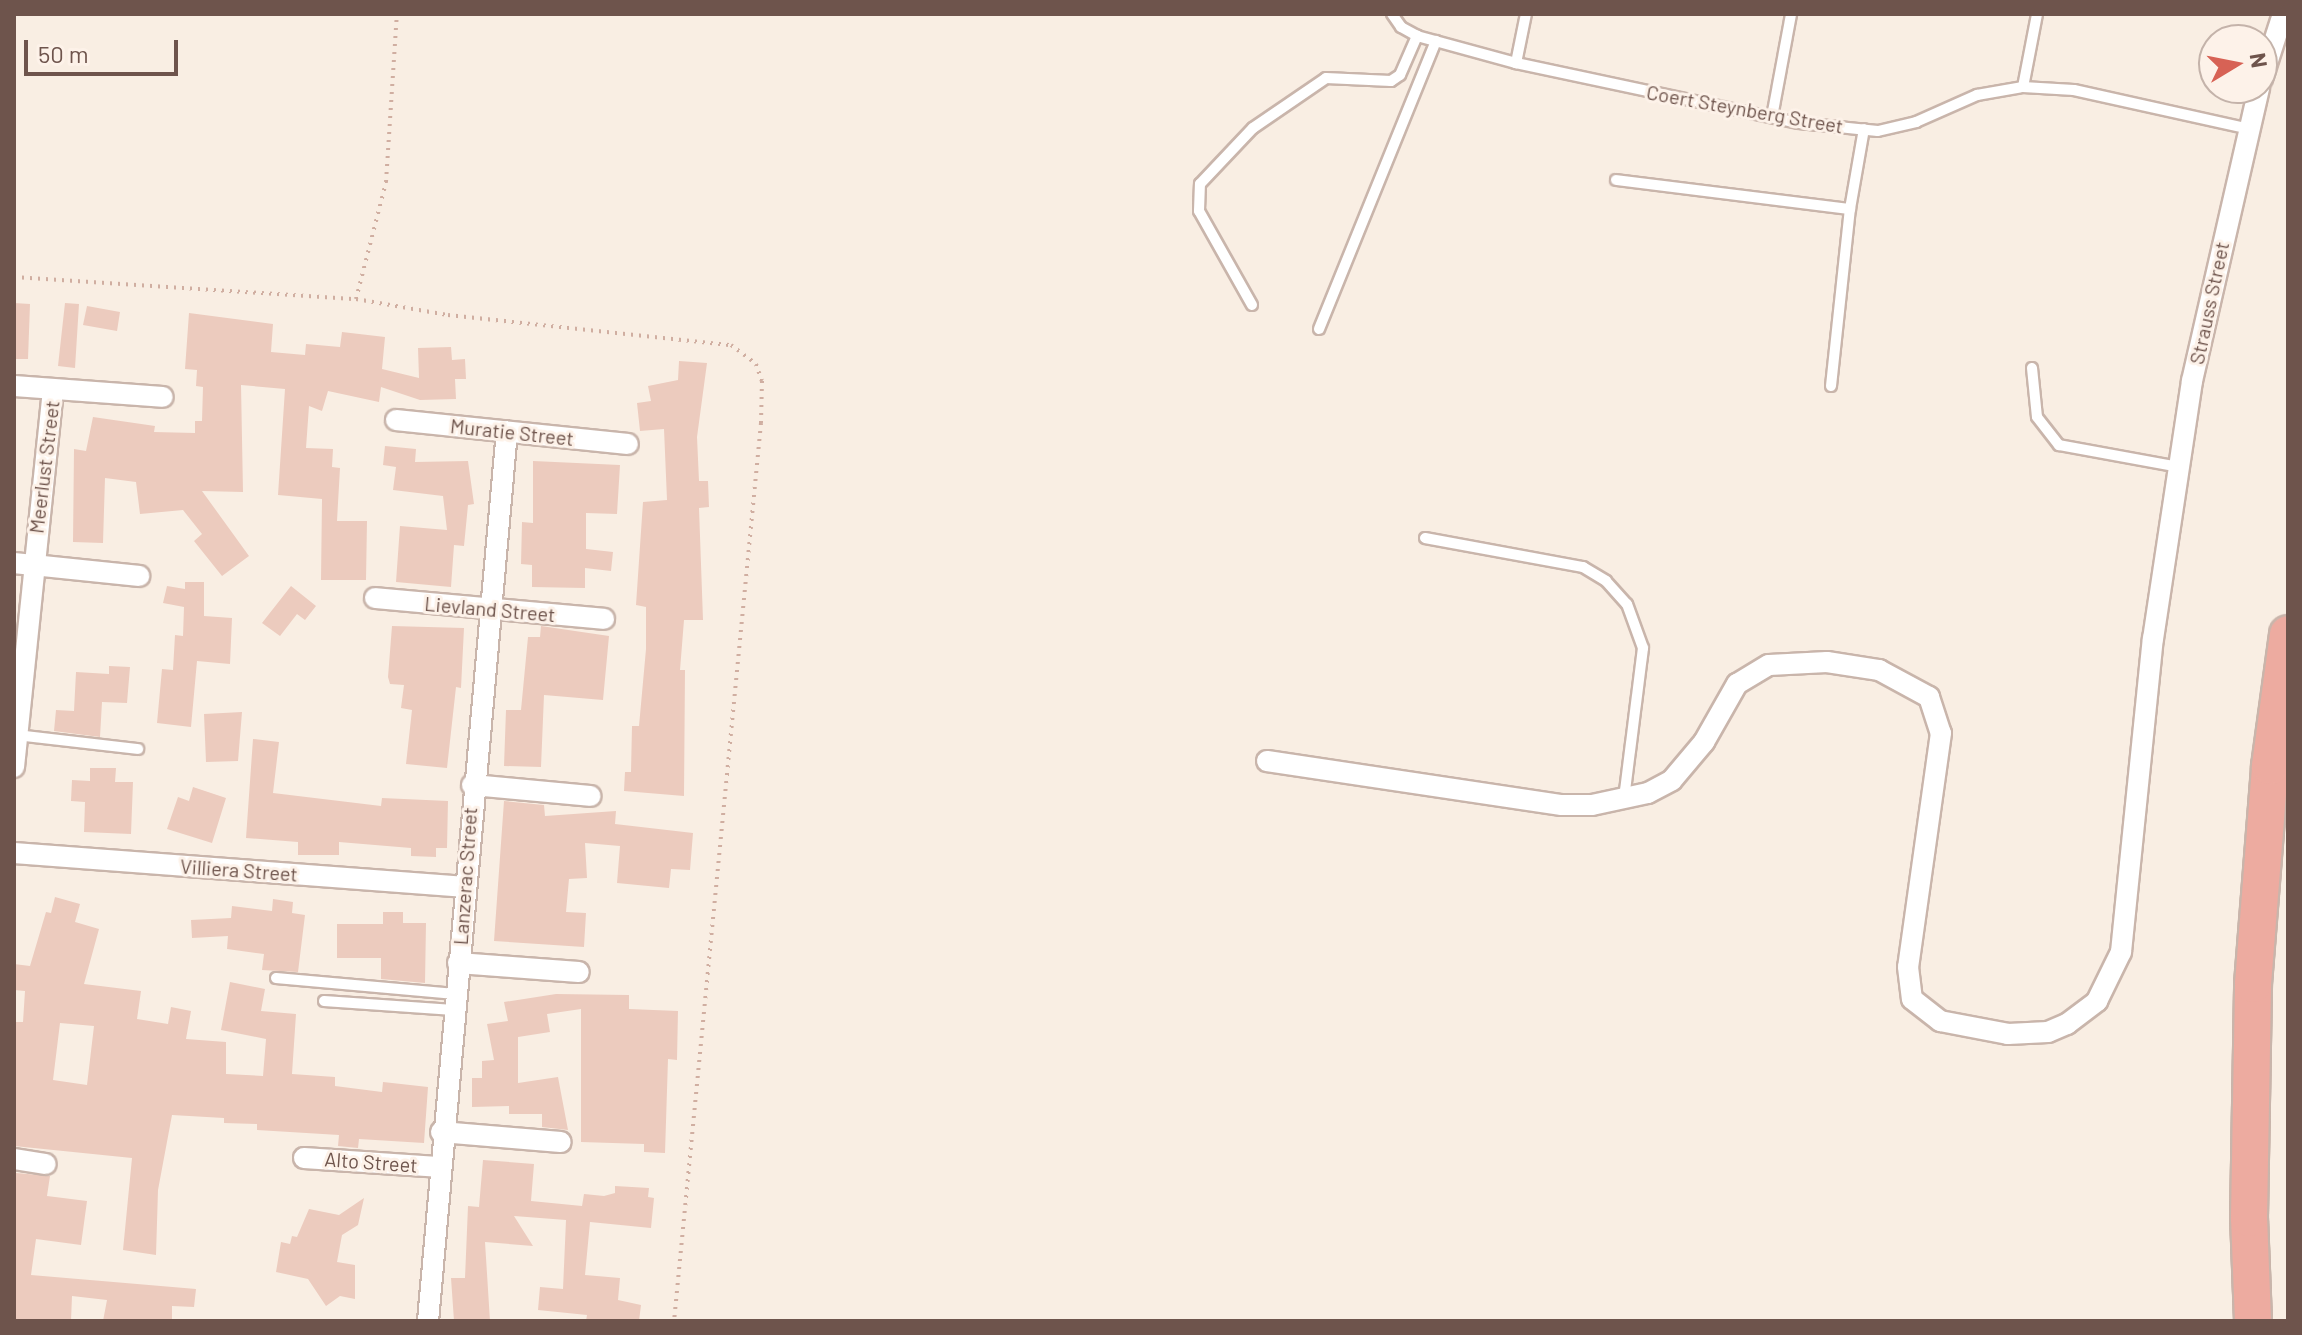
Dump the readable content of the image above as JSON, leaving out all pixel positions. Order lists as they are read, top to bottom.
{
  "streets": {
    "street": [
      "Strauss Street",
      "Muratie Street",
      "Meerlust Street",
      "Lievland Street",
      "Villiera Street",
      "Lanzerac Street",
      "Alto Street"
    ],
    "lane": ["Coert Steynberg Street"]
  },
  "crossings": [
    ["Coert Steynberg Street", "Strauss Street"],
    ["Muratie Street", "Lanzerac Street"],
    ["Lievland Street", "Lanzerac Street"],
    ["Villiera Street", "Lanzerac Street"],
    ["Lanzerac Street", "Alto Street"]
  ],
  "scale_bar": "50 m",
  "north": "right"
}
